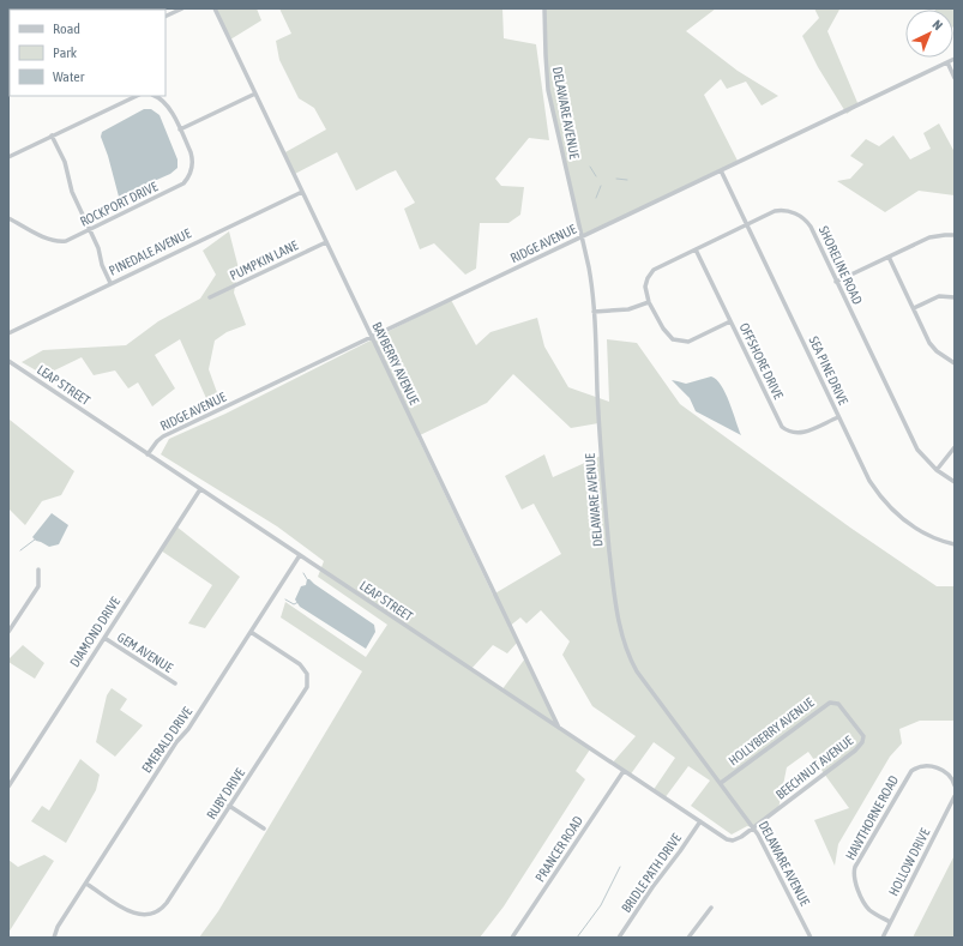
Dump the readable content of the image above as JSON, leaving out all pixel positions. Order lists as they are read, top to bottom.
{
  "streets": {
    "street": [
      "DELAWARE AVENUE",
      "ROCKPORT DRIVE",
      "RIDGE AVENUE",
      "PINEDALE AVENUE",
      "PUMPKIN LANE",
      "SHORELINE ROAD",
      "OFFSHORE DRIVE",
      "BAYBERRY AVENUE",
      "SEA PINE DRIVE",
      "LEAP STREET",
      "DIAMOND DRIVE",
      "GEM AVENUE",
      "HOLLYBERRY AVENUE",
      "EMERALD DRIVE",
      "BEECHNUT AVENUE",
      "RUBY DRIVE",
      "HAWTHORNE ROAD",
      "PRANCER ROAD",
      "HOLLOW DRIVE",
      "BRIDLE PATH DRIVE"
    ]
  },
  "crossings": [
    ["DELAWARE AVENUE", "RIDGE AVENUE"],
    ["DELAWARE AVENUE", "LEAP STREET"],
    ["DELAWARE AVENUE", "HOLLYBERRY AVENUE"],
    ["DELAWARE AVENUE", "BEECHNUT AVENUE"],
    ["RIDGE AVENUE", "BAYBERRY AVENUE"],
    ["RIDGE AVENUE", "SEA PINE DRIVE"],
    ["RIDGE AVENUE", "LEAP STREET"],
    ["PINEDALE AVENUE", "BAYBERRY AVENUE"],
    ["PUMPKIN LANE", "BAYBERRY AVENUE"],
    ["SHORELINE ROAD", "OFFSHORE DRIVE"],
    ["SHORELINE ROAD", "SEA PINE DRIVE"],
    ["OFFSHORE DRIVE", "SEA PINE DRIVE"],
    ["BAYBERRY AVENUE", "LEAP STREET"],
    ["LEAP STREET", "DIAMOND DRIVE"],
    ["LEAP STREET", "EMERALD DRIVE"],
    ["LEAP STREET", "BEECHNUT AVENUE"],
    ["LEAP STREET", "PRANCER ROAD"],
    ["LEAP STREET", "BRIDLE PATH DRIVE"],
    ["DIAMOND DRIVE", "GEM AVENUE"],
    ["HOLLYBERRY AVENUE", "BEECHNUT AVENUE"],
    ["EMERALD DRIVE", "RUBY DRIVE"],
    ["HAWTHORNE ROAD", "HOLLOW DRIVE"]
  ],
  "legend": ["Road", "Park", "Water"],
  "north": "top right"
}
